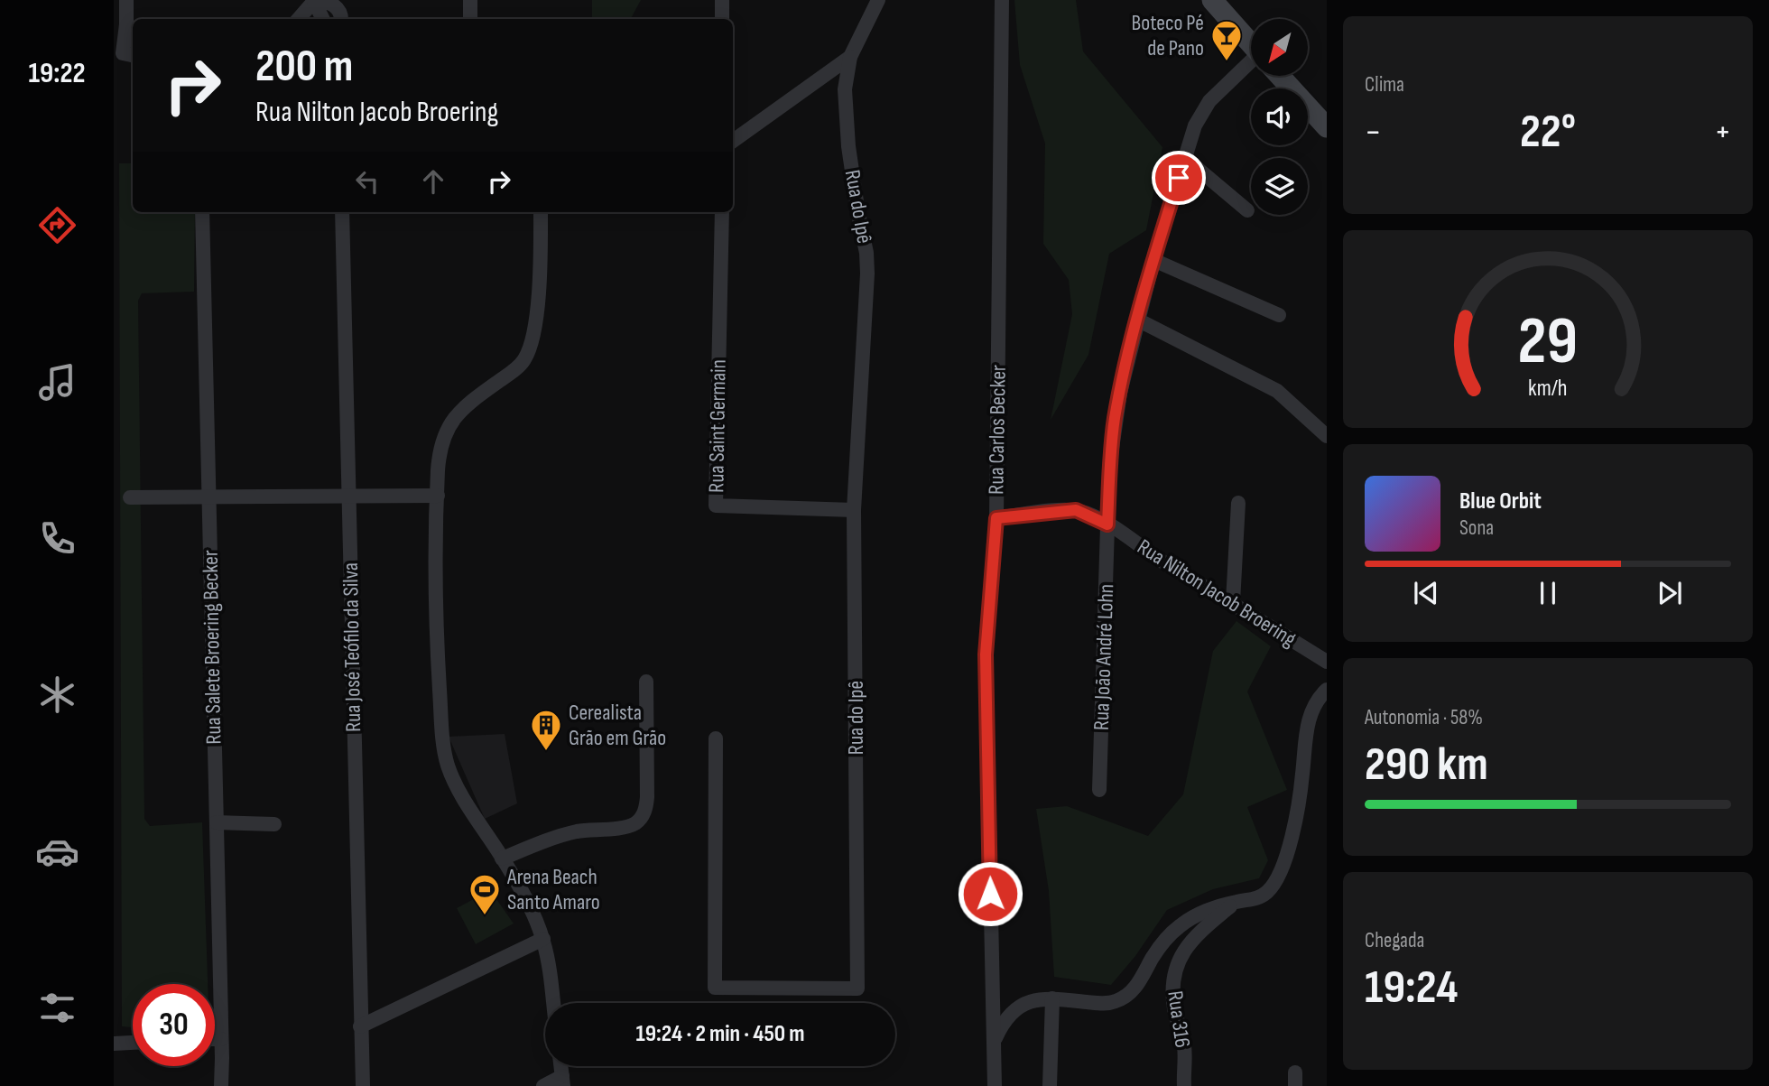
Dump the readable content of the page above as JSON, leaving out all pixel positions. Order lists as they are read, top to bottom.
{
  "streets": {
    "street": [
      "Rua do Ipê",
      "Rua Saint Germain",
      "Rua Carlos Becker",
      "Rua Nilton Jacob Broering",
      "Rua Salete Broering Becker",
      "Rua José Teófilo da Silva",
      "Rua João André Lohn",
      "Rua 316"
    ]
  },
  "crossings": [
    ["Rua do Ipê", "Rua Saint Germain"],
    ["Rua Carlos Becker", "Rua Nilton Jacob Broering"],
    ["Rua Nilton Jacob Broering", "Rua João André Lohn"]
  ],
  "places": {
    "bar": ["Boteco Pé de Pano"],
    "building": ["Cerealista Grão em Grão"],
    "sports": ["Arena Beach Santo Amaro"]
  },
  "north": "bottom left",
  "page": {
    "tabs": "19:22",
    "tile": [
      "Clima",
      ["Autonomia · 58%", "290 km"],
      ["Chegada", "19:24"]
    ],
    "turn": ["200 m", "Rua Nilton Jacob Broering"],
    "heat": ["−", "22°", "+"],
    "song": ["Blue Orbit", "Sona"],
    "limit": "30",
    "trip": "19:24 · 2 min · 450 m",
    "gauge": ["29", "km/h"]
  }
}
